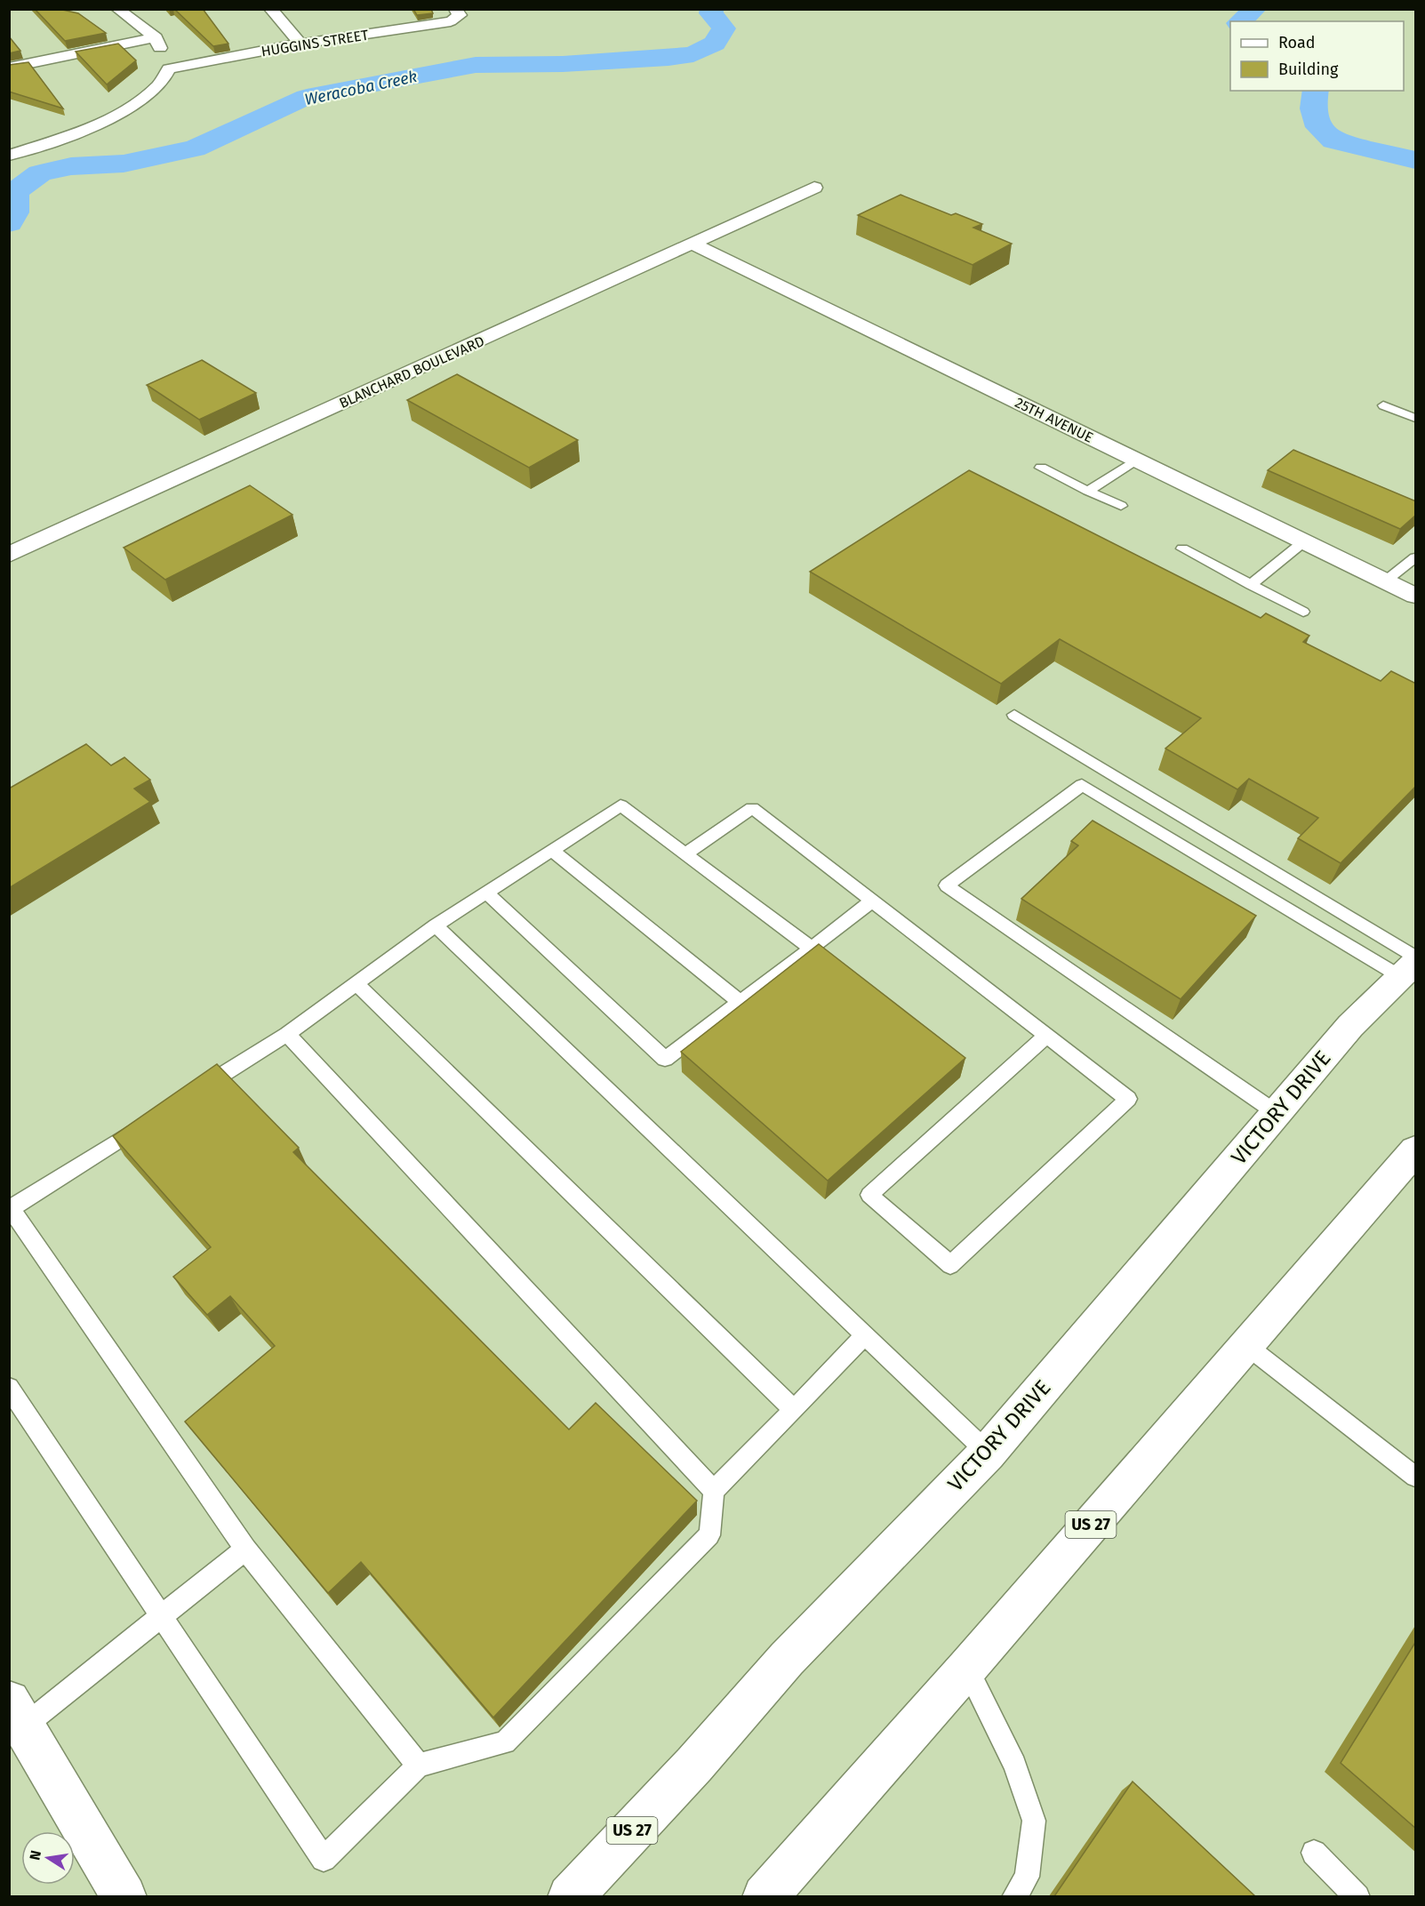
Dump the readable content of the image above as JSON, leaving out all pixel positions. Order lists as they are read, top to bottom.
{
  "streets": {
    "main road": [
      "HUGGINS STREET",
      "BLANCHARD BOULEVARD",
      "25TH AVENUE",
      "VICTORY DRIVE",
      "US 27"
    ]
  },
  "crossings": [
    ["BLANCHARD BOULEVARD", "25TH AVENUE"]
  ],
  "water": ["Weracoba Creek"],
  "legend": ["Road", "Building"],
  "north": "left"
}
